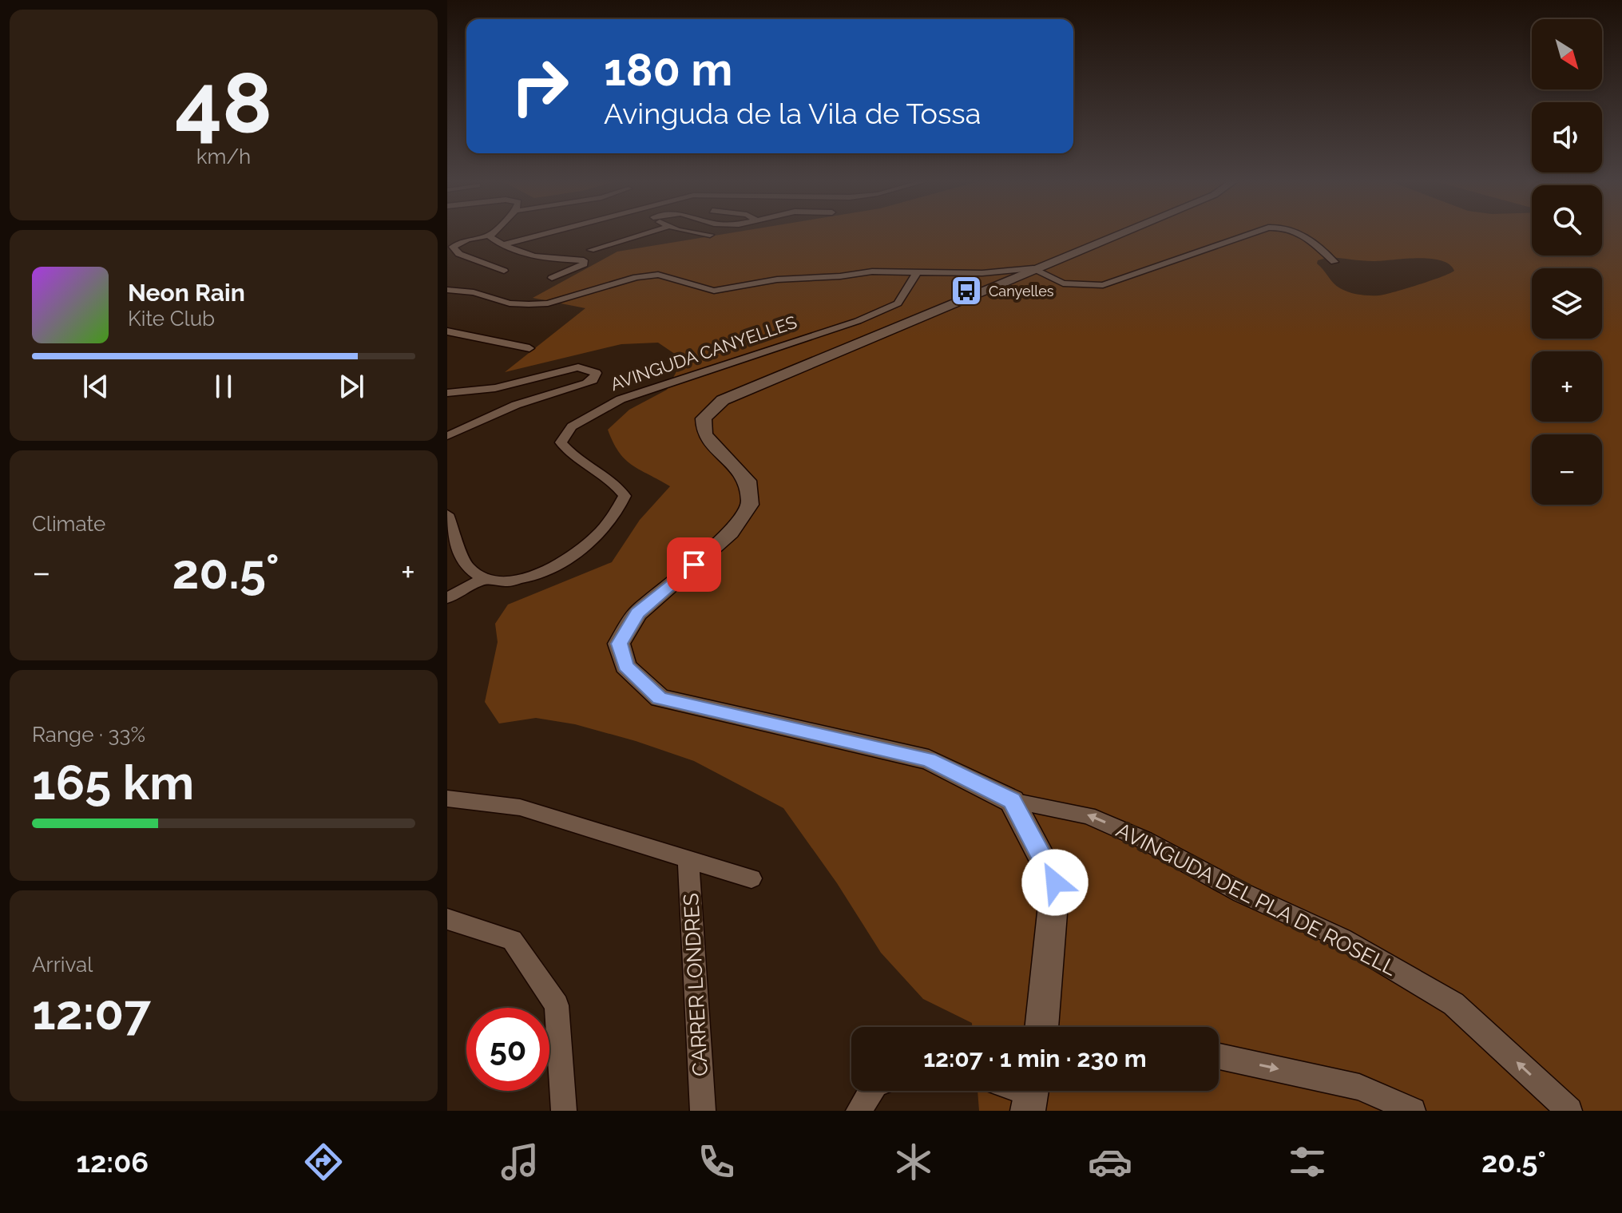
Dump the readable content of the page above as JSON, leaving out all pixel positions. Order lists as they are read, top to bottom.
{
  "streets": {
    "street": ["AVINGUDA CANYELLES", "AVINGUDA DEL PLA DE ROSELL", "CARRER LONDRES"]
  },
  "one_way": ["AVINGUDA DEL PLA DE ROSELL"],
  "places": {
    "bus stop": ["Canyelles"]
  },
  "north": "bottom right",
  "page": {
    "tile": [
      ["48", "km/h"],
      "Climate",
      ["Range · 33%", "165 km"],
      ["Arrival", "12:07"]
    ],
    "map_buttons": ["+", "−"],
    "turn": ["180 m", "Avinguda de la Vila de Tossa"],
    "song": ["Neon Rain", "Kite Club"],
    "heat": ["−", "20.5°", "+"],
    "limit": "50",
    "trip": "12:07 · 1 min · 230 m",
    "tabs": ["12:06", "20.5°"]
  }
}
